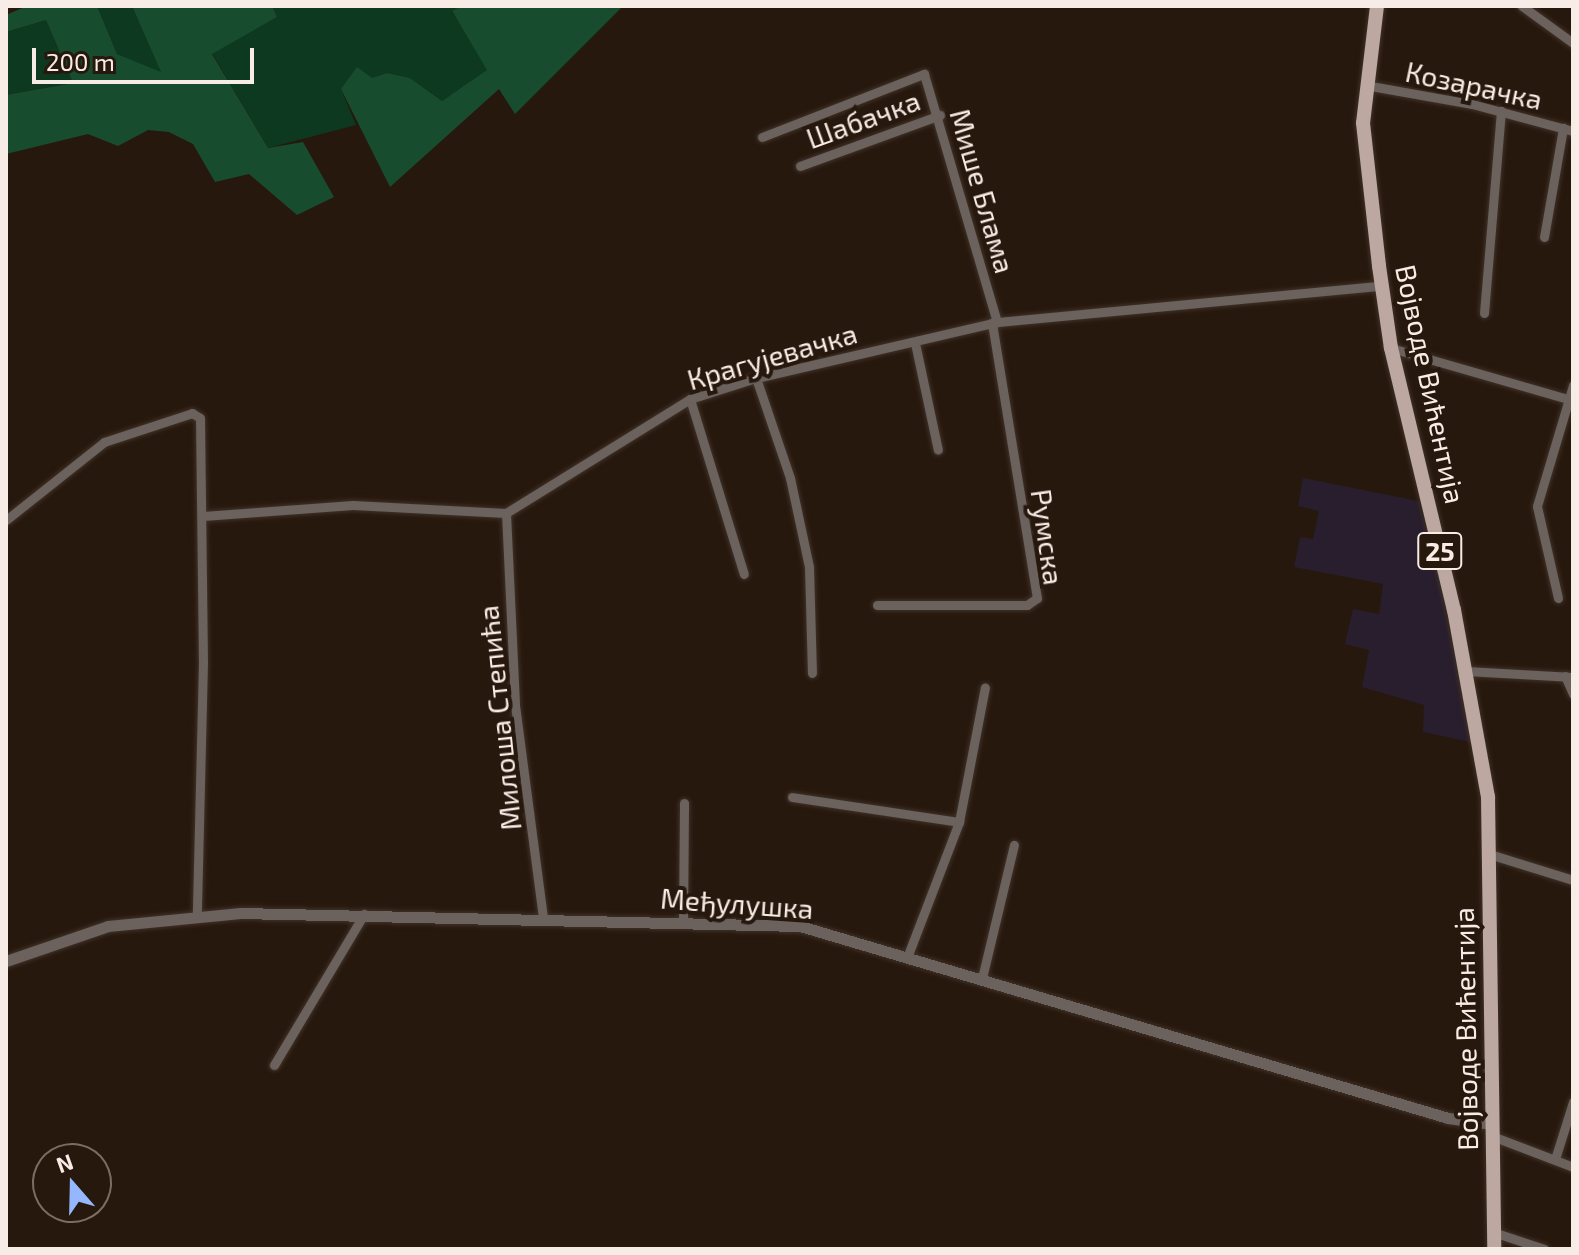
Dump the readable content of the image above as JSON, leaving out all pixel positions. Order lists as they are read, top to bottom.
{
  "streets": {
    "main road": ["Војводе Вићентија", "25"],
    "street": [
      "Козарачка",
      "Шабачка",
      "Мише Блама",
      "Крагујевачка",
      "Румска",
      "Милоша Степића",
      "Међулушка"
    ]
  },
  "crossings": [
    ["Козарачка", "Војводе Вићентија"],
    ["Шабачка", "Мише Блама"],
    ["Мише Блама", "Крагујевачка"],
    ["Мише Блама", "Румска"],
    ["Крагујевачка", "Војводе Вићентија"],
    ["Крагујевачка", "Румска"],
    ["Крагујевачка", "Милоша Степића"],
    ["Војводе Вићентија", "Међулушка"],
    ["Милоша Степића", "Међулушка"]
  ],
  "scale_bar": "200 m",
  "north": "top"
}
